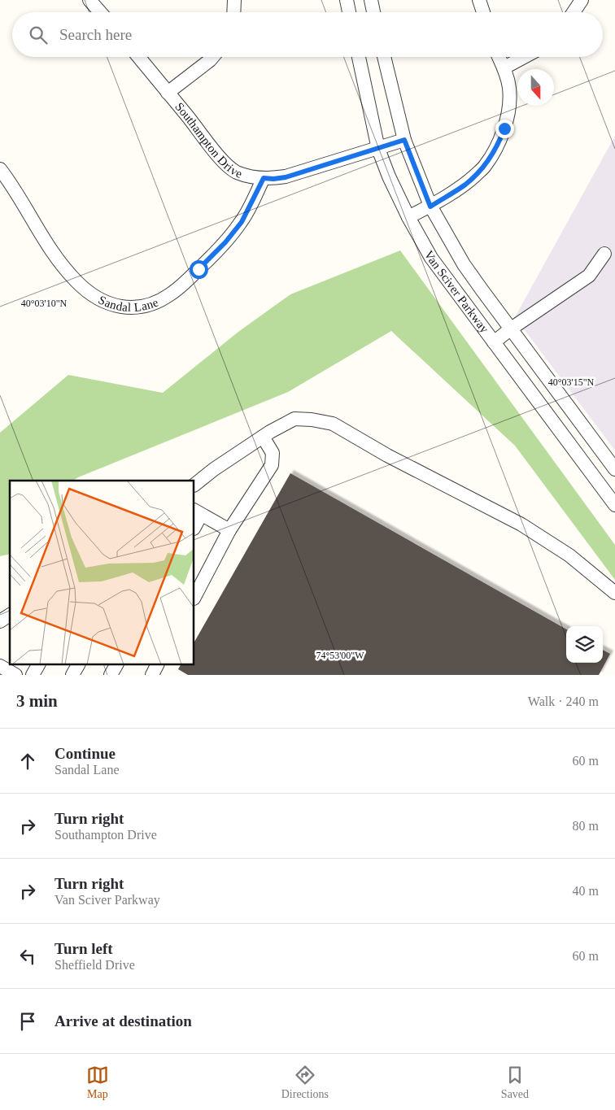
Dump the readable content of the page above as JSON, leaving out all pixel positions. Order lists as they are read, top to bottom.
{
  "streets": {
    "street": ["Southampton Drive", "Van Sciver Parkway", "Sandal Lane"]
  },
  "crossings": [
    ["Southampton Drive", "Van Sciver Parkway"],
    ["Southampton Drive", "Sandal Lane"]
  ],
  "north": "bottom",
  "page": {
    "search": "Search here",
    "heading": ["3 min", "Walk · 240 m"],
    "list": [
      ["Continue", "Sandal Lane", "60 m"],
      ["Turn right", "Southampton Drive", "80 m"],
      ["Turn right", "Van Sciver Parkway", "40 m"],
      ["Turn left", "Sheffield Drive", "60 m"],
      "Arrive at destination"
    ],
    "nav": ["Map", "Directions", "Saved"]
  },
  "coordinates": ["40°03'10\"N", "40°03'15\"N", "74°53'00\"W"]
}
